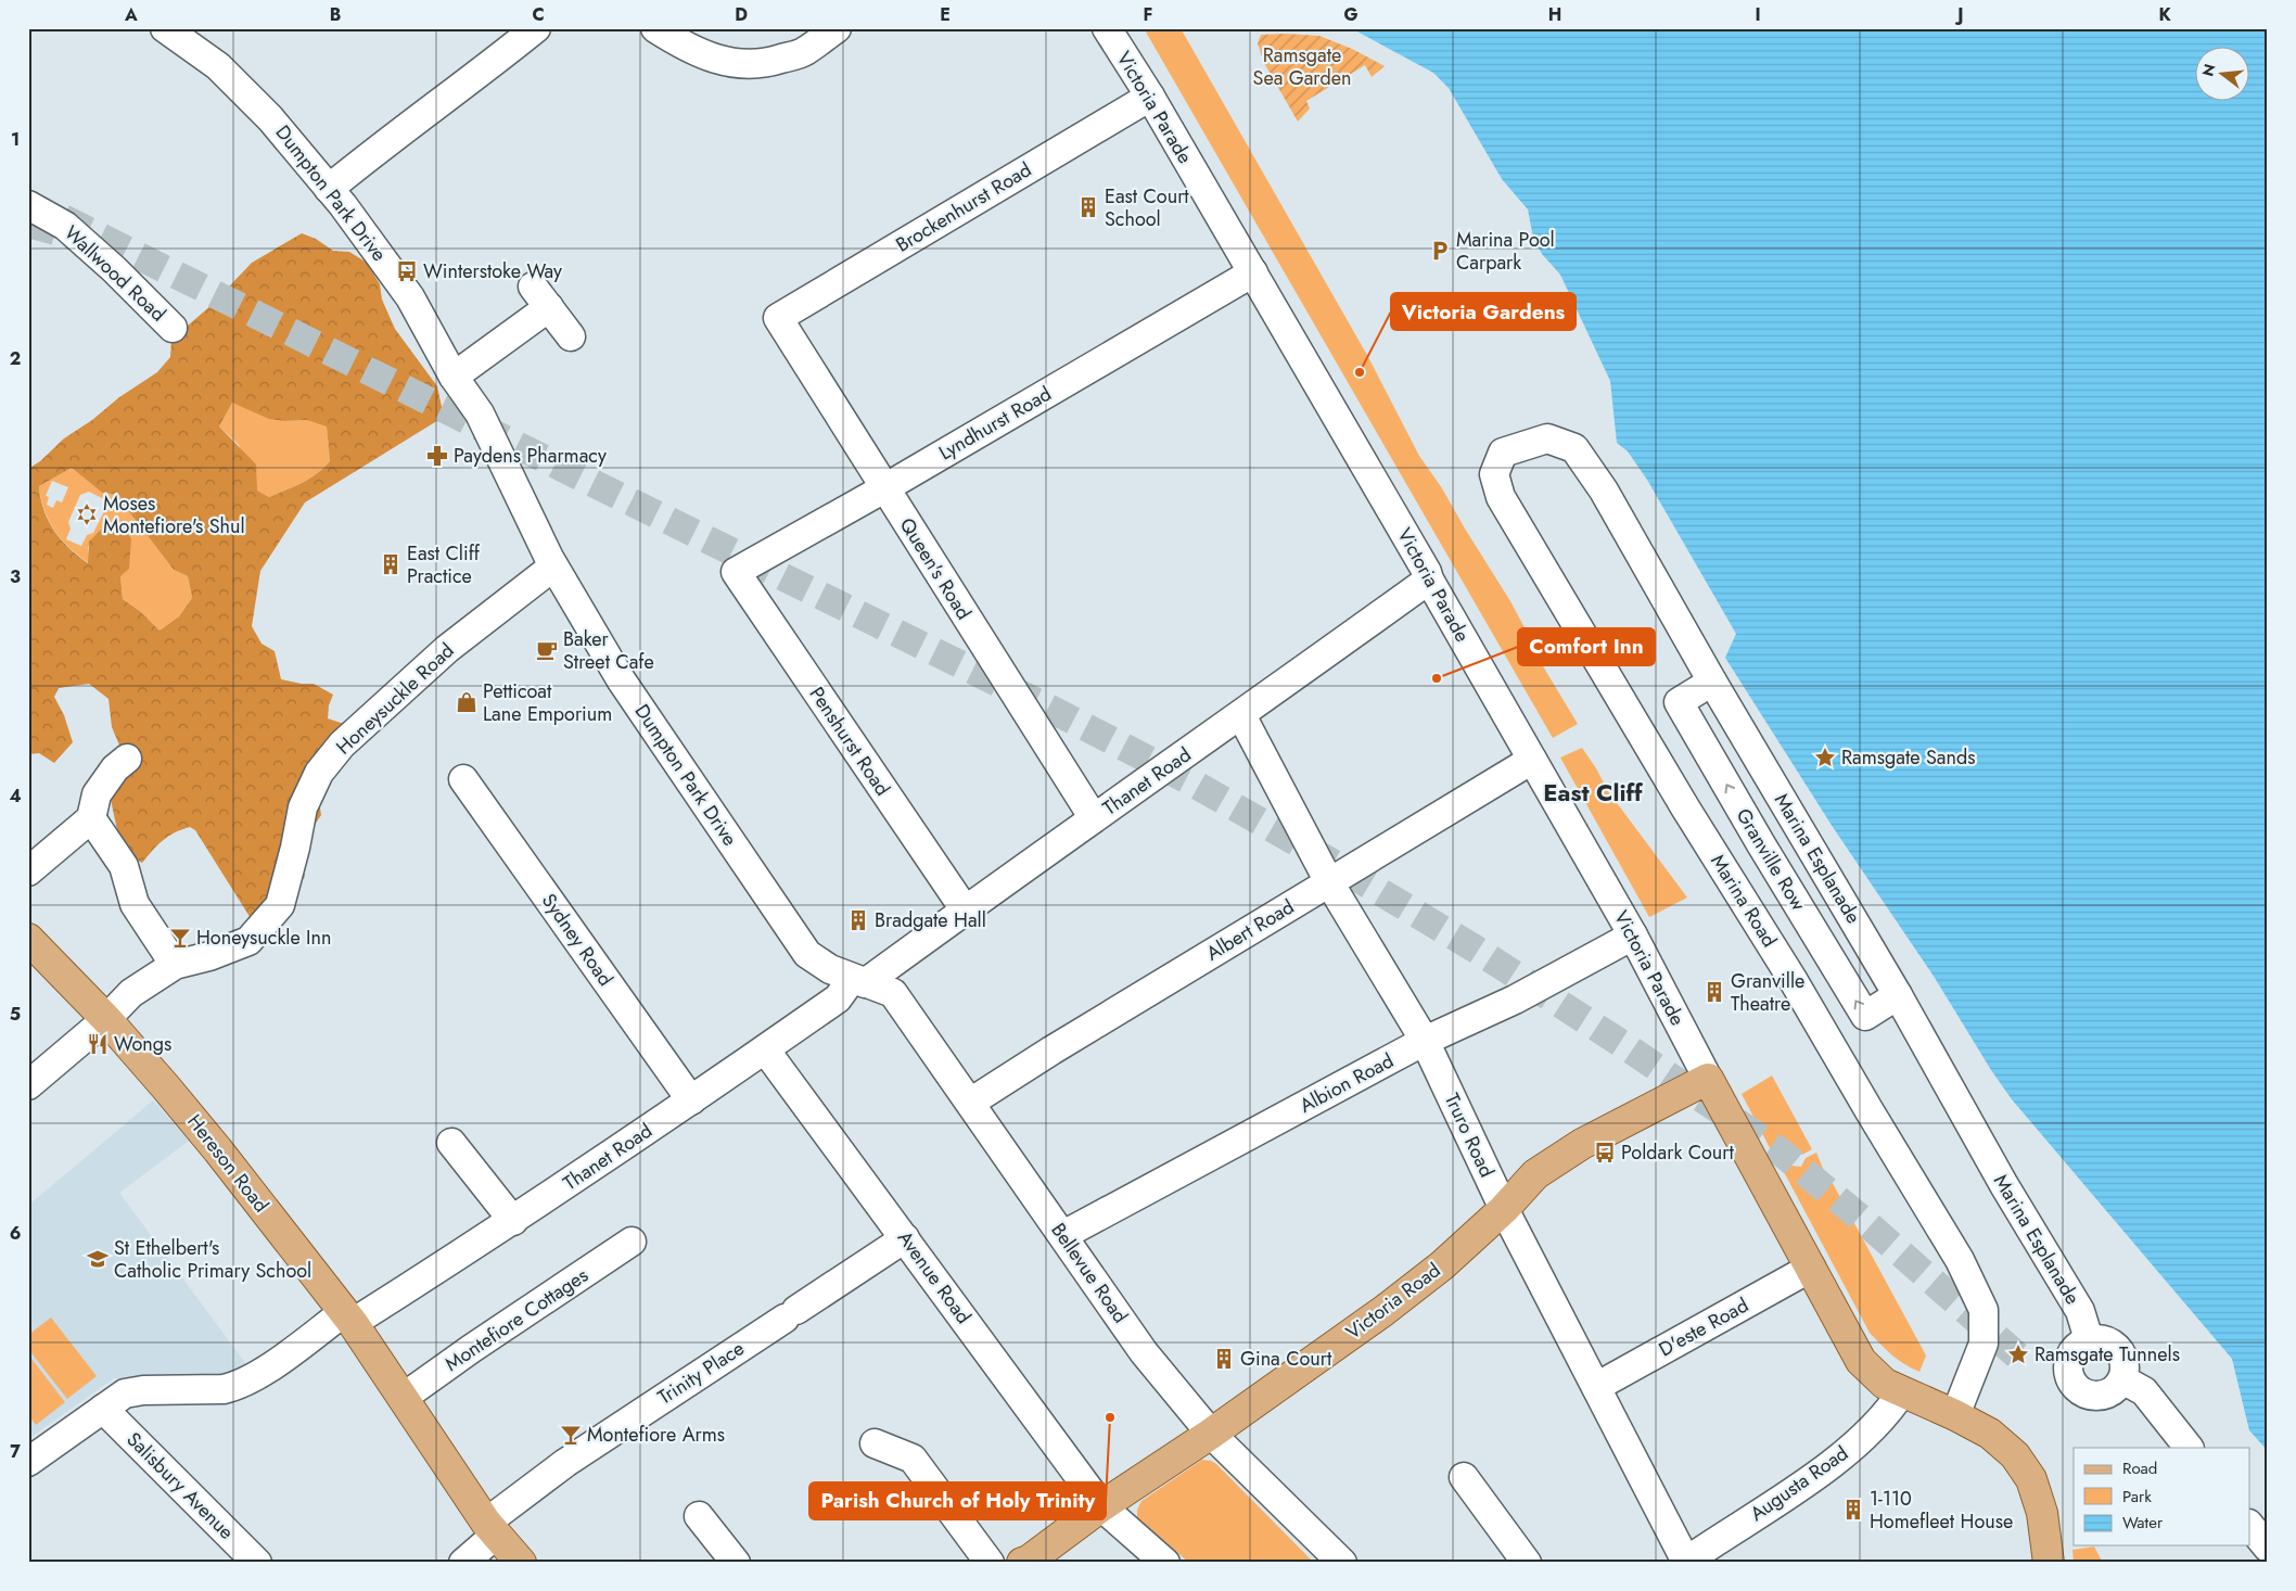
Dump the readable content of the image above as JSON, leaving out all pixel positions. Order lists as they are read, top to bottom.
{
  "streets": {
    "main road": ["Victoria Parade", "Hereson Road", "Victoria Road"],
    "street": [
      "Dumpton Park Drive",
      "Brockenhurst Road",
      "Wallwood Road",
      "Lyndhurst Road",
      "Queen's Road",
      "Honeysuckle Road",
      "Penshurst Road",
      "Thanet Road",
      "Marina Esplanade",
      "Granville Row",
      "Marina Road",
      "Albert Road",
      "Sydney Road",
      "Albion Road",
      "Truro Road",
      "Bellevue Road",
      "Avenue Road",
      "Montefiore Cottages",
      "D'este Road",
      "Trinity Place",
      "Augusta Road",
      "Salisbury Avenue"
    ]
  },
  "crossings": [
    ["Victoria Parade", "Brockenhurst Road"],
    ["Victoria Parade", "Lyndhurst Road"],
    ["Victoria Parade", "Thanet Road"],
    ["Victoria Parade", "Marina Road"],
    ["Victoria Parade", "Albert Road"],
    ["Victoria Parade", "Albion Road"],
    ["Victoria Parade", "Victoria Road"],
    ["Victoria Parade", "D'este Road"],
    ["Victoria Parade", "Augusta Road"],
    ["Dumpton Park Drive", "Honeysuckle Road"],
    ["Dumpton Park Drive", "Thanet Road"],
    ["Dumpton Park Drive", "Bellevue Road"],
    ["Brockenhurst Road", "Queen's Road"],
    ["Lyndhurst Road", "Queen's Road"],
    ["Lyndhurst Road", "Penshurst Road"],
    ["Queen's Road", "Thanet Road"],
    ["Honeysuckle Road", "Hereson Road"],
    ["Penshurst Road", "Thanet Road"],
    ["Thanet Road", "Sydney Road"],
    ["Thanet Road", "Truro Road"],
    ["Thanet Road", "Hereson Road"],
    ["Thanet Road", "Bellevue Road"],
    ["Thanet Road", "Avenue Road"],
    ["Thanet Road", "Salisbury Avenue"],
    ["Marina Esplanade", "Granville Row"],
    ["Marina Esplanade", "Marina Road"],
    ["Albert Road", "Truro Road"],
    ["Albert Road", "Bellevue Road"],
    ["Albion Road", "Truro Road"],
    ["Albion Road", "Bellevue Road"],
    ["Truro Road", "Victoria Road"],
    ["Truro Road", "D'este Road"],
    ["Truro Road", "Augusta Road"],
    ["Hereson Road", "Montefiore Cottages"],
    ["Hereson Road", "Trinity Place"],
    ["Bellevue Road", "Victoria Road"],
    ["Avenue Road", "Victoria Road"],
    ["Avenue Road", "Trinity Place"]
  ],
  "one_way": ["Granville Row"],
  "districts": ["East Cliff"],
  "parks": ["Ramsgate Sea Garden"],
  "places": {
    "building": [
      "East Court School",
      "East Cliff Practice",
      "Bradgate Hall",
      "Granville Theatre",
      "Gina Court",
      "1-110 Homefleet House"
    ],
    "parking": ["Marina Pool Carpark"],
    "bus stop": ["Winterstoke Way", "Poldark Court"],
    "other": ["Victoria Gardens", "Comfort Inn", "Parish Church of Holy Trinity"],
    "pharmacy": ["Paydens Pharmacy"],
    "synagogue": ["Moses Montefiore's Shul"],
    "cafe": ["Baker Street Cafe"],
    "shop": ["Petticoat Lane Emporium"],
    "place": ["Ramsgate Sands", "Ramsgate Tunnels"],
    "bar": ["Honeysuckle Inn", "Montefiore Arms"],
    "restaurant": ["Wongs"],
    "school or university": ["St Ethelbert's Catholic Primary School"]
  },
  "legend": ["Road", "Park", "Water"],
  "north": "left",
  "grid": {
    "columns": [
      "A",
      "B",
      "C",
      "D",
      "E",
      "F",
      "G",
      "H",
      "I",
      "J",
      "K"
    ],
    "rows": [
      "1",
      "2",
      "3",
      "4",
      "5",
      "6",
      "7"
    ]
  }
}
